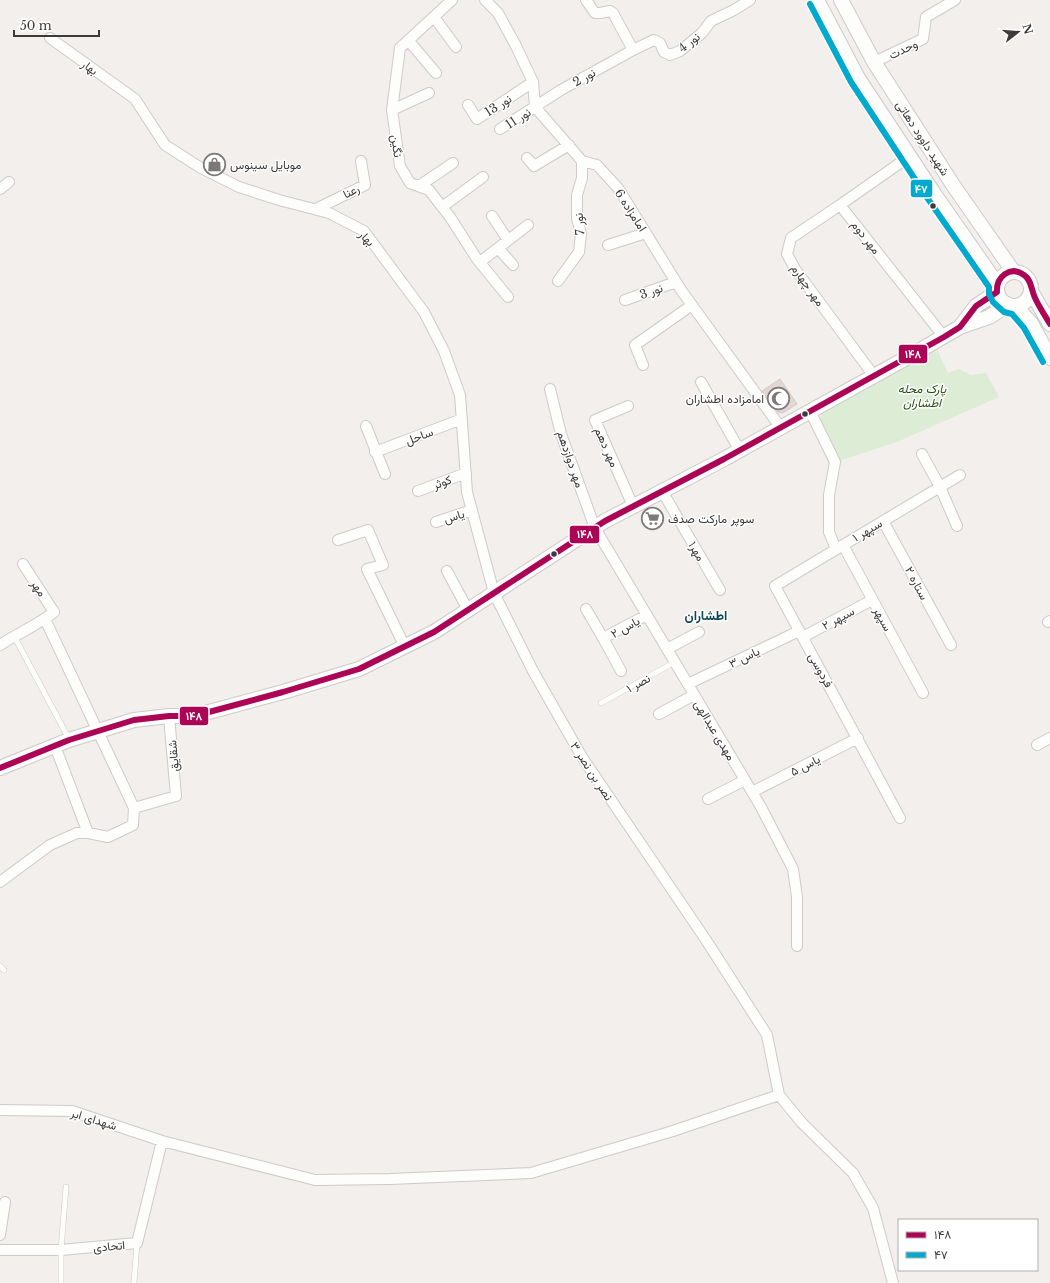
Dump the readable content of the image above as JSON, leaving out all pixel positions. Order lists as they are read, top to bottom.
{
  "streets": {
    "street": [
      "نور 4",
      "وحدت",
      "بهار",
      "نور 2",
      "نور 13",
      "نور 11",
      "شهید داوود دهاتی",
      "نگین",
      "رعنا",
      "امامزاده 6",
      "نور 7",
      "مهر دوم",
      "مهر چهارم",
      "نور 3",
      "ساحل",
      "مهر دهم",
      "مهر دوازدهم",
      "کوثر",
      "یاس",
      "سپهر ۱",
      "مهر۱",
      "ستاره ۲",
      "مهر",
      "سپهر ۲",
      "سپهر",
      "یاس ۲",
      "یاس ۳",
      "فردوسی",
      "مهدی عبدالهی",
      "شقایق",
      "یاس ۵",
      "نصر بن نصر ۳",
      "شهدای ابر",
      "اتحادی"
    ],
    "lane": ["نصر ۱"]
  },
  "crossings": [
    ["نور 4", "نور 2"],
    ["وحدت", "شهید داوود دهاتی"],
    ["بهار", "رعنا"],
    ["بهار", "ساحل"],
    ["بهار", "کوثر"],
    ["بهار", "یاس"],
    ["بهار", "نصر بن نصر ۳"],
    ["نور 2", "نور 11"],
    ["نور 2", "امامزاده 6"],
    ["نور 11", "امامزاده 6"],
    ["امامزاده 6", "نور 7"],
    ["امامزاده 6", "نور 3"],
    ["مهر دوم", "مهر چهارم"],
    ["مهر دوازدهم", "مهدی عبدالهی"],
    ["سپهر ۱", "ستاره ۲"],
    ["سپهر ۱", "سپهر"],
    ["سپهر ۱", "فردوسی"],
    ["سپهر ۲", "سپهر"],
    ["سپهر ۲", "یاس ۳"],
    ["سپهر ۲", "فردوسی"],
    ["یاس ۲", "مهدی عبدالهی"],
    ["یاس ۳", "فردوسی"],
    ["یاس ۳", "مهدی عبدالهی"],
    ["فردوسی", "یاس ۵"],
    ["نصر ۱", "مهدی عبدالهی"],
    ["مهدی عبدالهی", "یاس ۵"],
    ["نصر بن نصر ۳", "شهدای ابر"],
    ["شهدای ابر", "اتحادی"]
  ],
  "districts": ["اطشاران"],
  "parks": ["پارک محله اطشاران"],
  "places": {
    "shop": ["موبایل سینوس"],
    "mosque": ["امامزاده اطشاران"],
    "supermarket": ["سوپر مارکت صدف"]
  },
  "lines": ["transit line ۴۷", "transit line ۱۴۸"],
  "legend": ["۱۴۸", "۴۷"],
  "scale_bar": "50 m",
  "north": "right"
}
